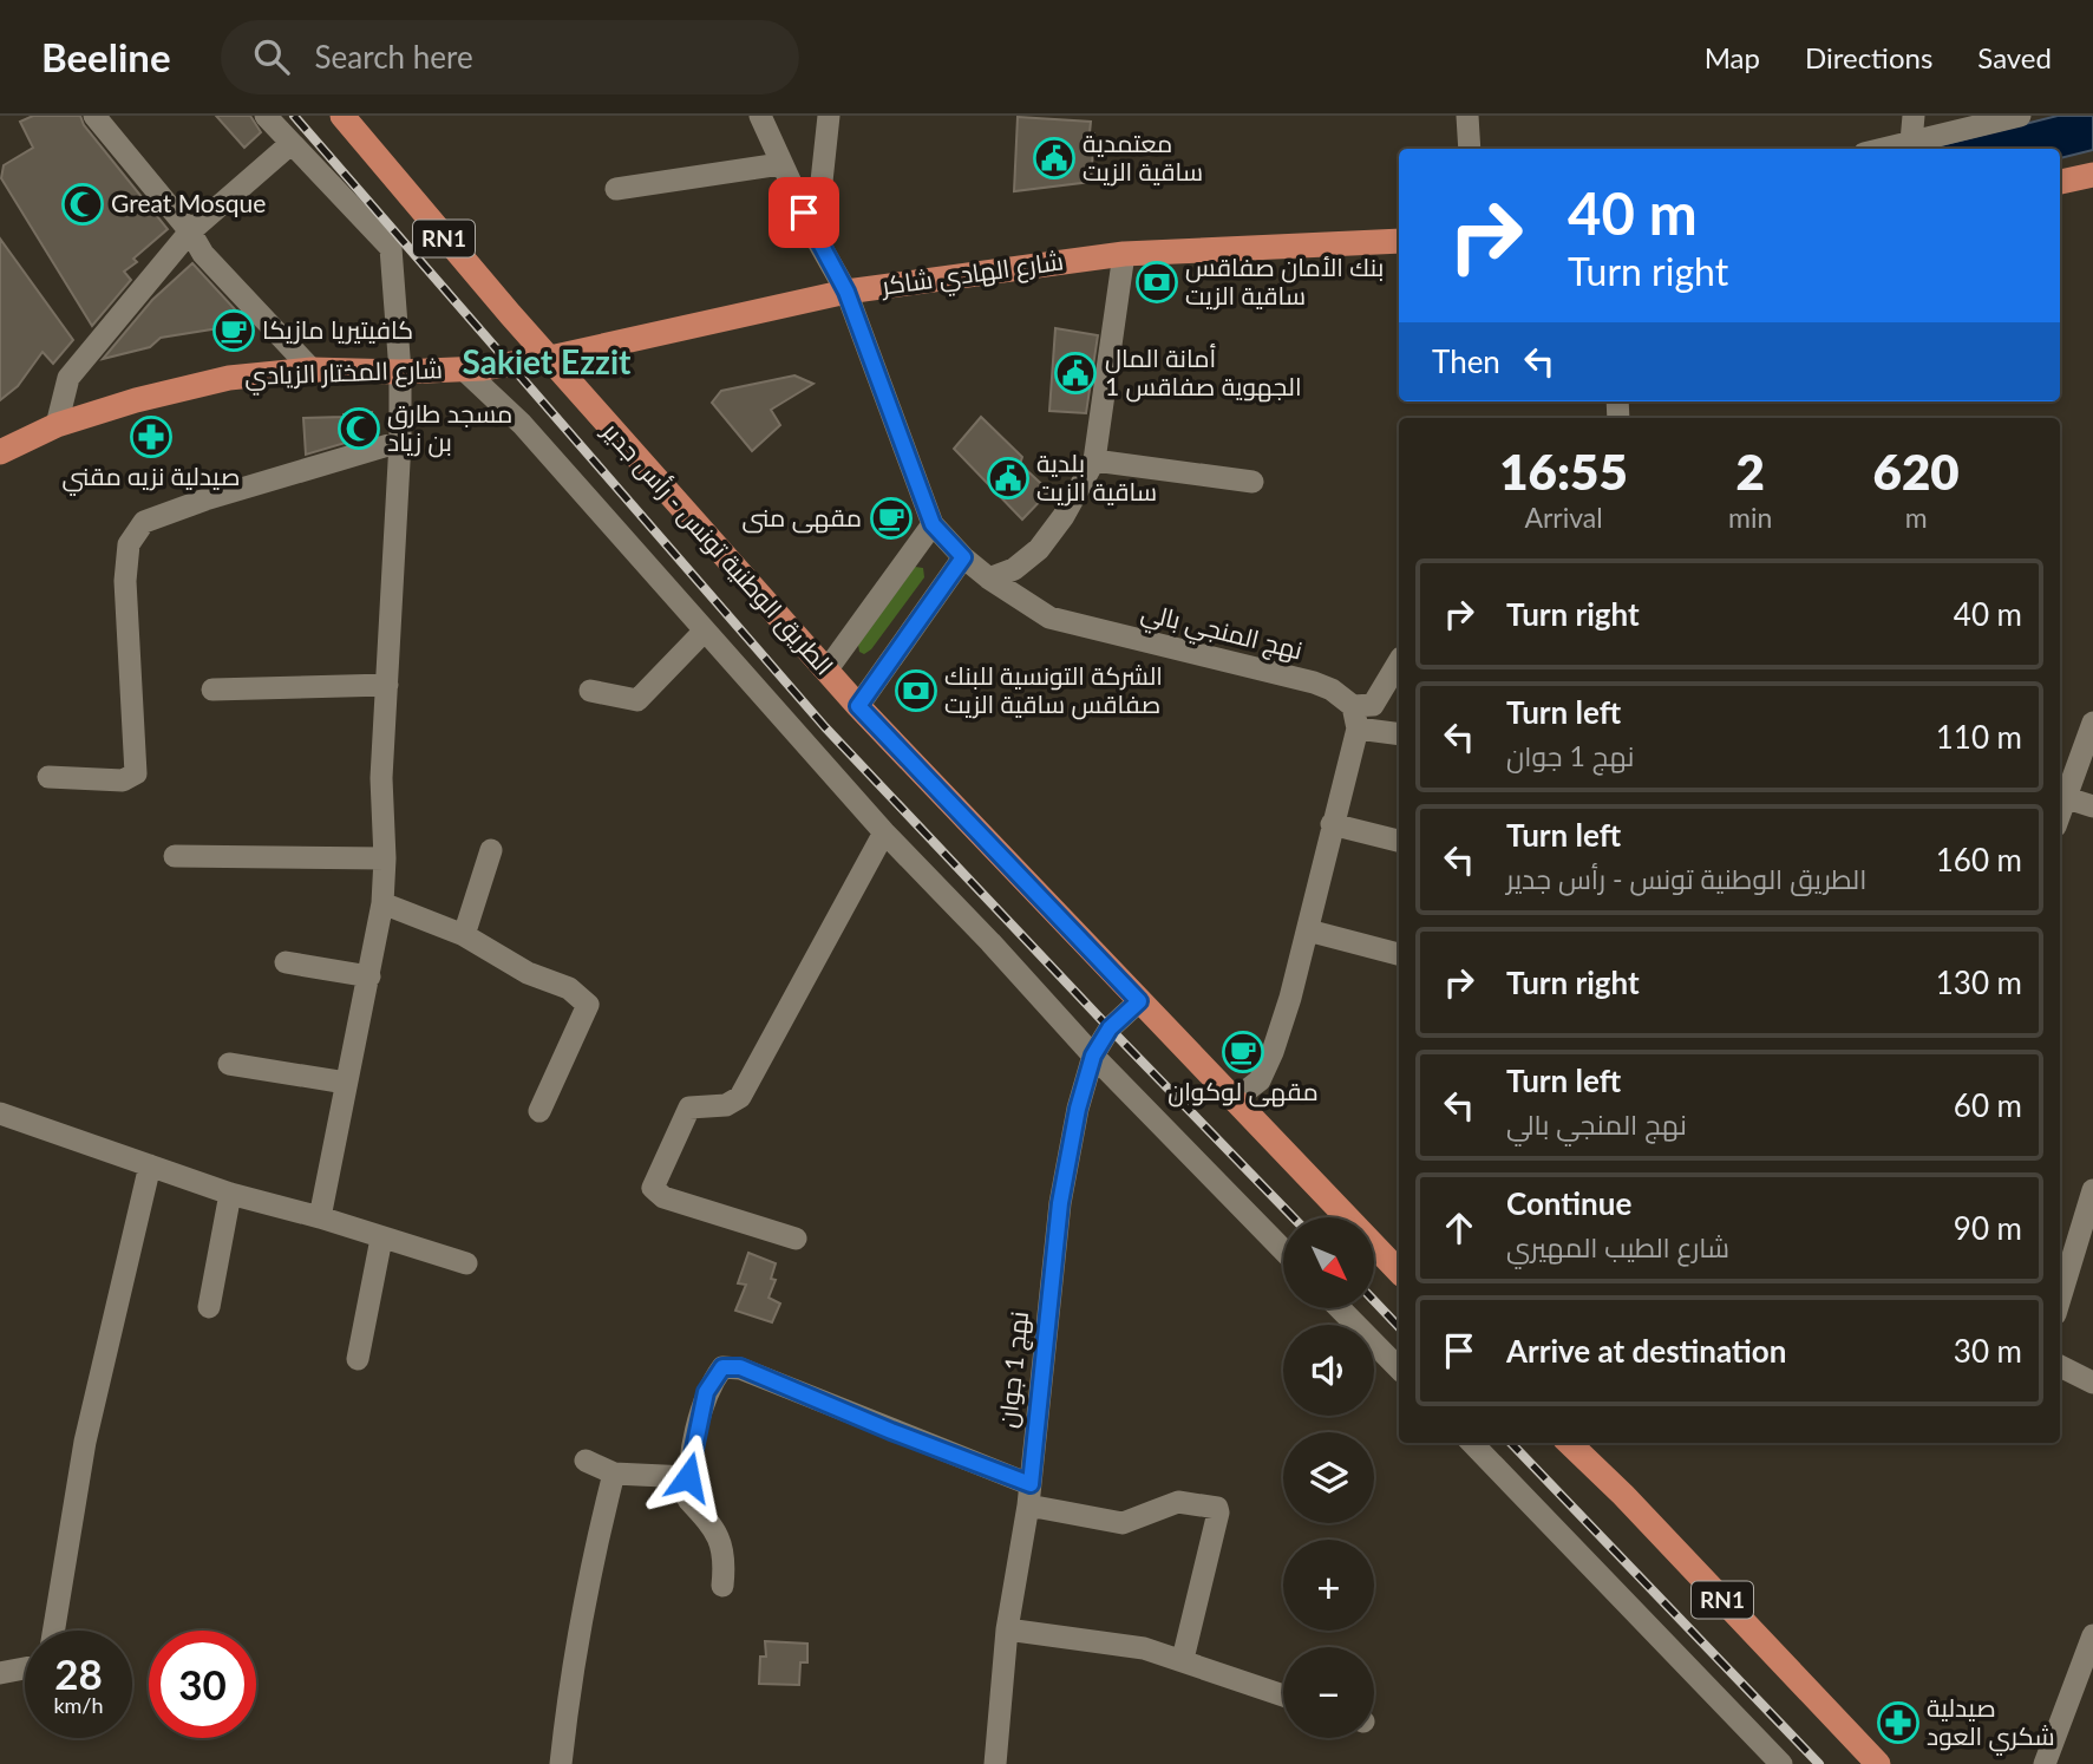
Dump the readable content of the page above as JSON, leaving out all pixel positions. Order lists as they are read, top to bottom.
{
  "streets": {
    "main road": [
      "RN1",
      "شارع الهادي شاكر",
      "شارع المختار الزيادي",
      "الطريق الوطنية تونس - رأس جدير"
    ],
    "street": ["نهج المنجي بالي", "نهج 1 جوان"]
  },
  "crossings": [
    ["RN1", "شارع الهادي شاكر"],
    ["RN1", "شارع المختار الزيادي"],
    ["RN1", "الطريق الوطنية تونس - رأس جدير"],
    ["شارع الهادي شاكر", "شارع المختار الزيادي"],
    ["شارع الهادي شاكر", "الطريق الوطنية تونس - رأس جدير"],
    ["شارع الهادي شاكر", "نهج المنجي بالي"],
    ["شارع المختار الزيادي", "الطريق الوطنية تونس - رأس جدير"],
    ["الطريق الوطنية تونس - رأس جدير", "نهج 1 جوان"]
  ],
  "districts": ["Sakiet Ezzit"],
  "places": {
    "public building": ["معتمدية ساقية الزيت", "أمانة المال الجهوية صفاقس 1", "بلدية ساقية الزيت"],
    "mosque": ["Great Mosque", "مسجد طارق بن زياد"],
    "bank": ["بنك الأمان صفاقس ساقية الزيت", "الشركة التونسية للبنك صفاقس ساقية الزيت"],
    "cafe": ["كافيتيريا مازيكا", "مقهى منى", "مقهى لوكوان"],
    "pharmacy": ["صيدلية نزيه مقني", "صيدلية شكري العود"]
  },
  "north": "bottom right",
  "page": {
    "header": "Beeline",
    "search": "Search here",
    "nav": ["Map", "Directions", "Saved"],
    "turn": ["40 m", "Turn right"],
    "then": "Then",
    "eta": [
      "16:55",
      "Arrival",
      "2",
      "min",
      "620",
      "m"
    ],
    "list": [
      {
        "name": "Turn right",
        "value": "40 m"
      },
      {
        "name": "Turn left",
        "note": "نهج 1 جوان",
        "value": "110 m"
      },
      {
        "name": "Turn left",
        "note": "الطريق الوطنية تونس - رأس جدير",
        "value": "160 m"
      },
      {
        "name": "Turn right",
        "value": "130 m"
      },
      {
        "name": "Turn left",
        "note": "نهج المنجي بالي",
        "value": "60 m"
      },
      {
        "name": "Continue",
        "note": "شارع الطيب المهيري",
        "value": "90 m"
      },
      {
        "name": "Arrive at destination",
        "value": "30 m"
      }
    ],
    "map_buttons": ["+", "−"],
    "speed": "28 km/h",
    "limit": "30"
  }
}
